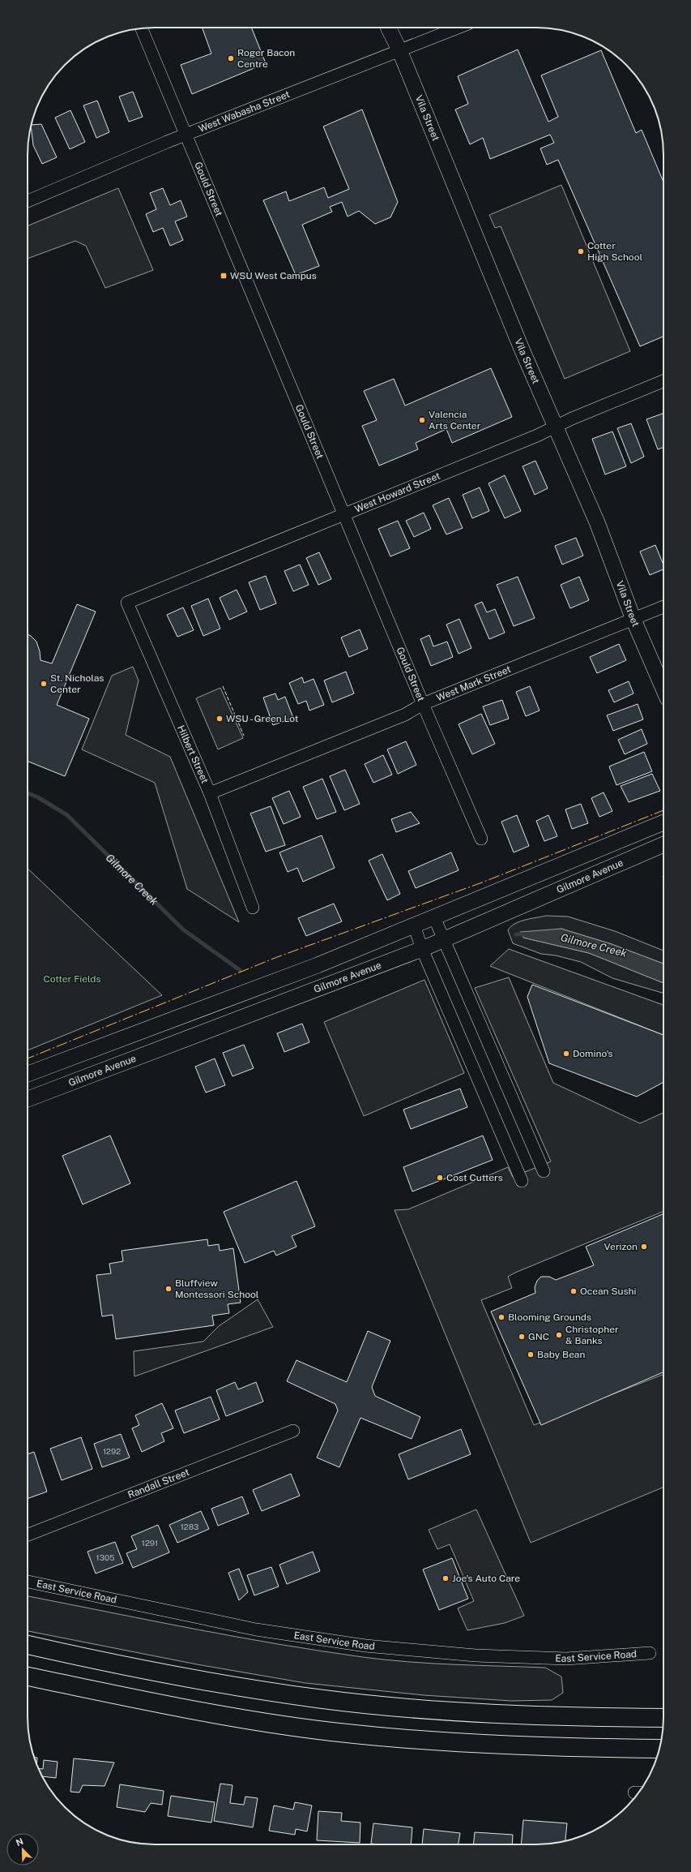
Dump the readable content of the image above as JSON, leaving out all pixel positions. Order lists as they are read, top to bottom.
{
  "streets": {
    "street": [
      "West Wabasha Street",
      "Vila Street",
      "Gould Street",
      "West Howard Street",
      "West Mark Street",
      "Hilbert Street",
      "Gilmore Avenue",
      "Randall Street",
      "East Service Road"
    ]
  },
  "crossings": [
    ["West Wabasha Street", "Vila Street"],
    ["West Wabasha Street", "Gould Street"],
    ["Vila Street", "West Howard Street"],
    ["Vila Street", "West Mark Street"],
    ["Gould Street", "West Howard Street"],
    ["Gould Street", "West Mark Street"],
    ["West Howard Street", "Hilbert Street"],
    ["West Mark Street", "Hilbert Street"]
  ],
  "water": ["Gilmore Creek"],
  "parks": ["Cotter Fields"],
  "places": {
    "other": [
      "Roger Bacon Centre",
      "Cotter High School",
      "Valencia Arts Center",
      "St. Nicholas Center",
      "WSU - Green Lot",
      "Domino's",
      "Cost Cutters",
      "Verizon",
      "Bluffview Montessori School",
      "Ocean Sushi",
      "Blooming Grounds",
      "Christopher & Banks",
      "GNC",
      "Baby Bean",
      "Joe's Auto Care"
    ],
    "transit": ["WSU West Campus"]
  },
  "house_numbers": [
    "1292",
    "1283",
    "1291",
    "1305"
  ],
  "north": "top left"
}
